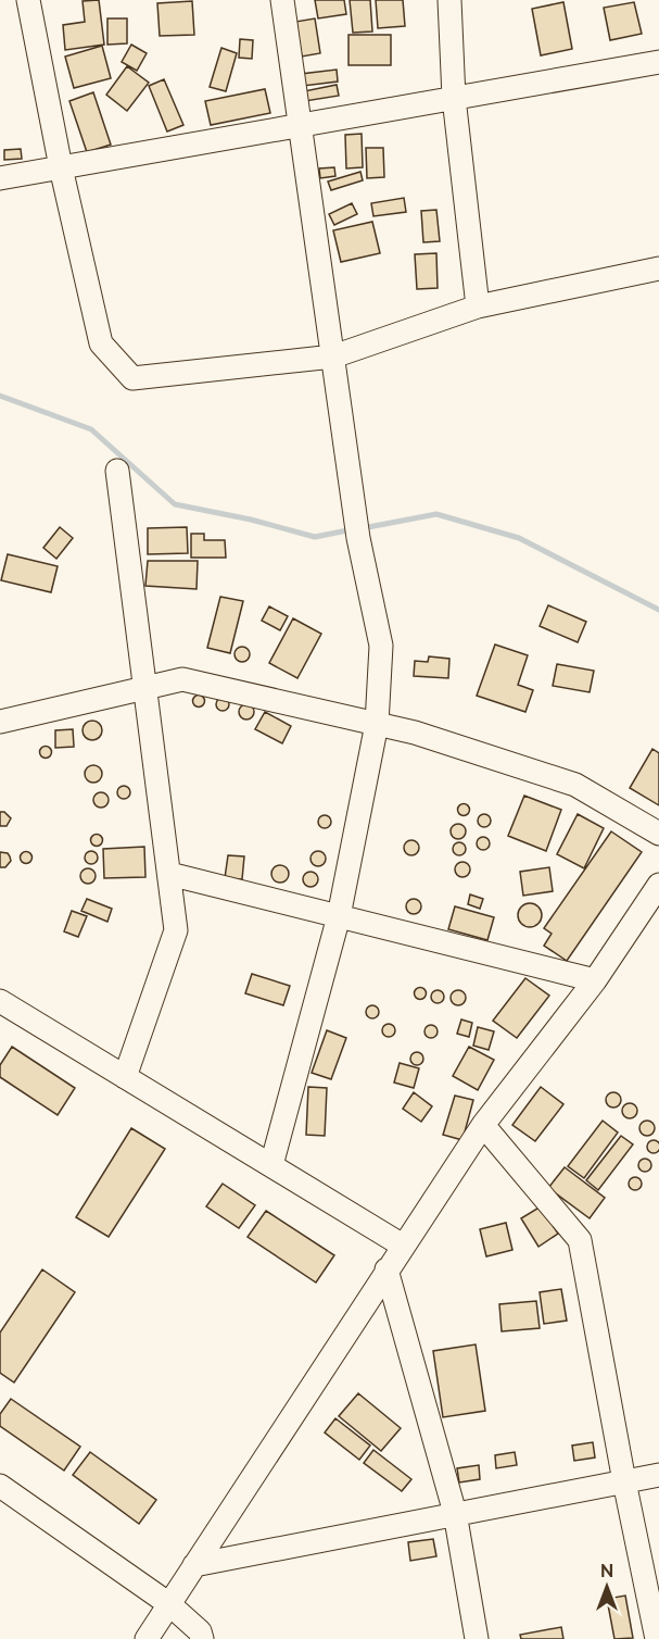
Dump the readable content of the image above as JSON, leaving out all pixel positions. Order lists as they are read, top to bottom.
{
  "north": "top"
}
